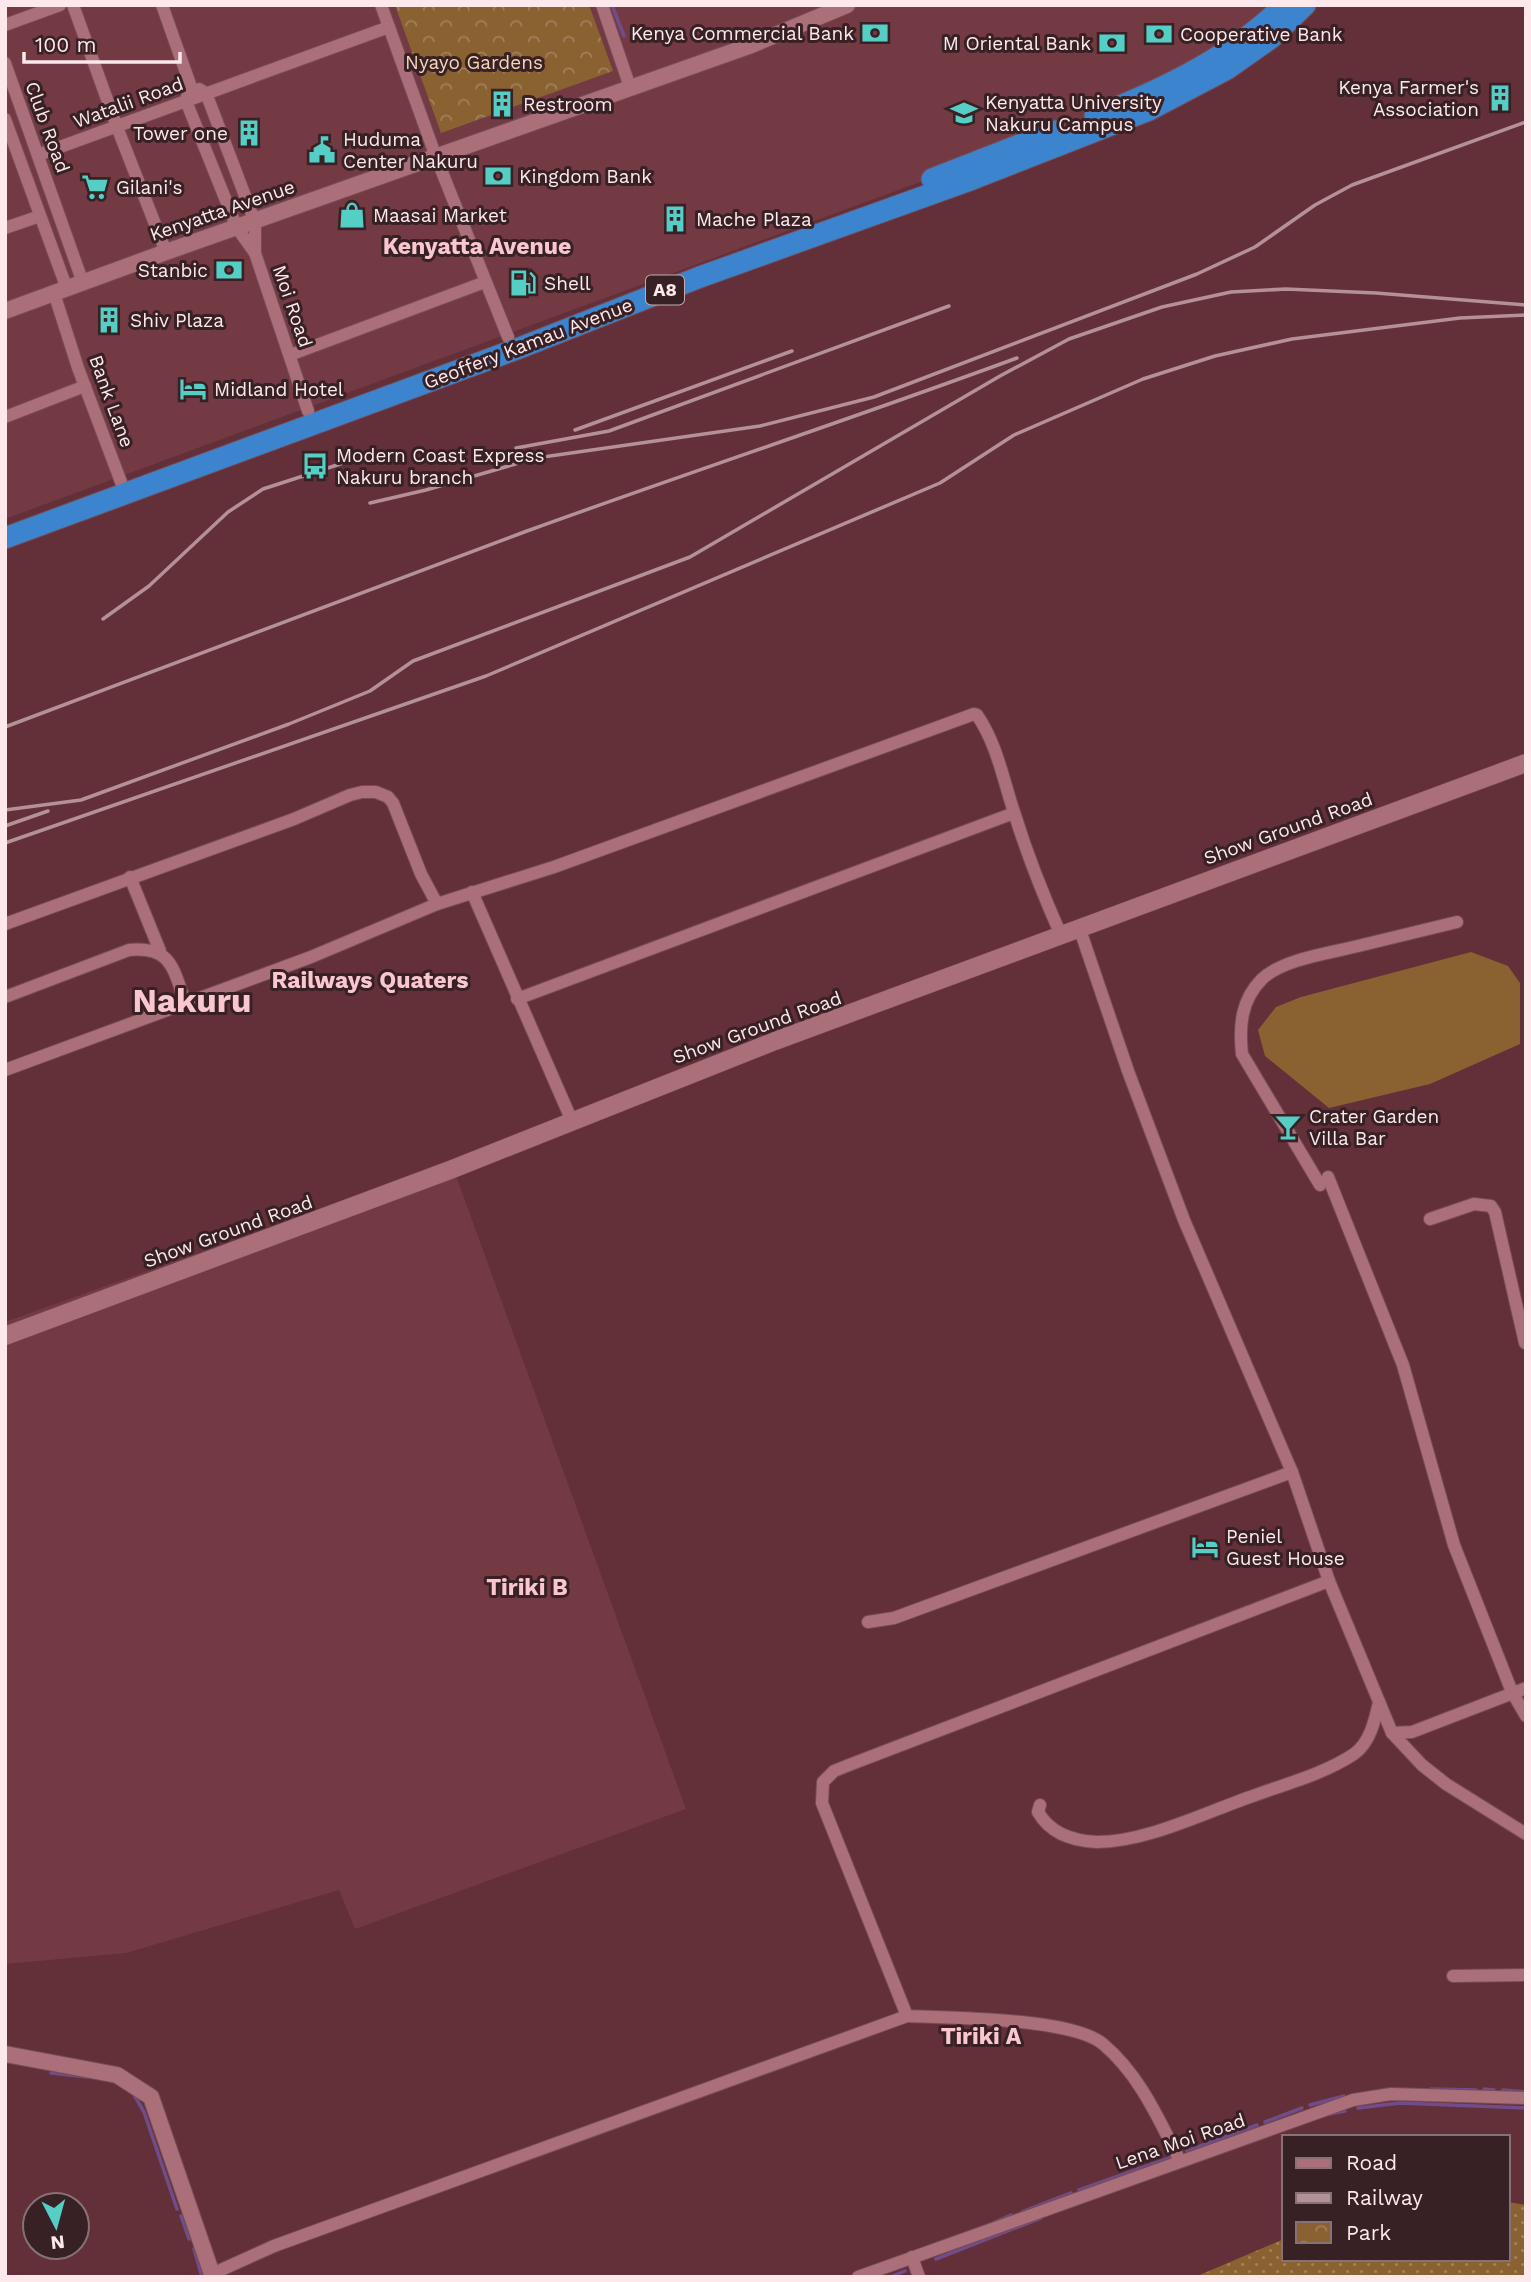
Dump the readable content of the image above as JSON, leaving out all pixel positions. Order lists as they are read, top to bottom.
{
  "streets": {
    "highway": ["A8", "Geoffery Kamau Avenue"],
    "main road": ["Show Ground Road"],
    "street": [
      "Watalii Road",
      "Club Road",
      "Kenyatta Avenue",
      "Moi Road",
      "Bank Lane",
      "Lena Moi Road"
    ]
  },
  "crossings": [
    ["Watalii Road", "Club Road"],
    ["Watalii Road", "Moi Road"],
    ["Club Road", "Kenyatta Avenue"],
    ["Club Road", "Bank Lane"],
    ["Kenyatta Avenue", "Moi Road"],
    ["Kenyatta Avenue", "Bank Lane"],
    ["Moi Road", "Geoffery Kamau Avenue"],
    ["Geoffery Kamau Avenue", "Bank Lane"]
  ],
  "districts": [
    "Kenyatta Avenue",
    "Railways Quaters",
    "Nakuru",
    "Tiriki B",
    "Tiriki A"
  ],
  "parks": ["Nyayo Gardens"],
  "places": {
    "bank": [
      "Kenya Commercial Bank",
      "Cooperative Bank",
      "M Oriental Bank",
      "Kingdom Bank",
      "Stanbic"
    ],
    "building": [
      "Kenya Farmer's Association",
      "Restroom",
      "Tower one",
      "Mache Plaza",
      "Shiv Plaza"
    ],
    "school or university": ["Kenyatta University Nakuru Campus"],
    "public building": ["Huduma Center Nakuru"],
    "supermarket": ["Gilani's"],
    "shop": ["Maasai Market"],
    "fuel station": ["Shell"],
    "hotel": ["Midland Hotel", "Peniel Guest House"],
    "bus stop": ["Modern Coast Express Nakuru branch"],
    "bar": ["Crater Garden Villa Bar"]
  },
  "legend": ["Road", "Railway", "Park"],
  "scale_bar": "100 m",
  "north": "bottom"
}
